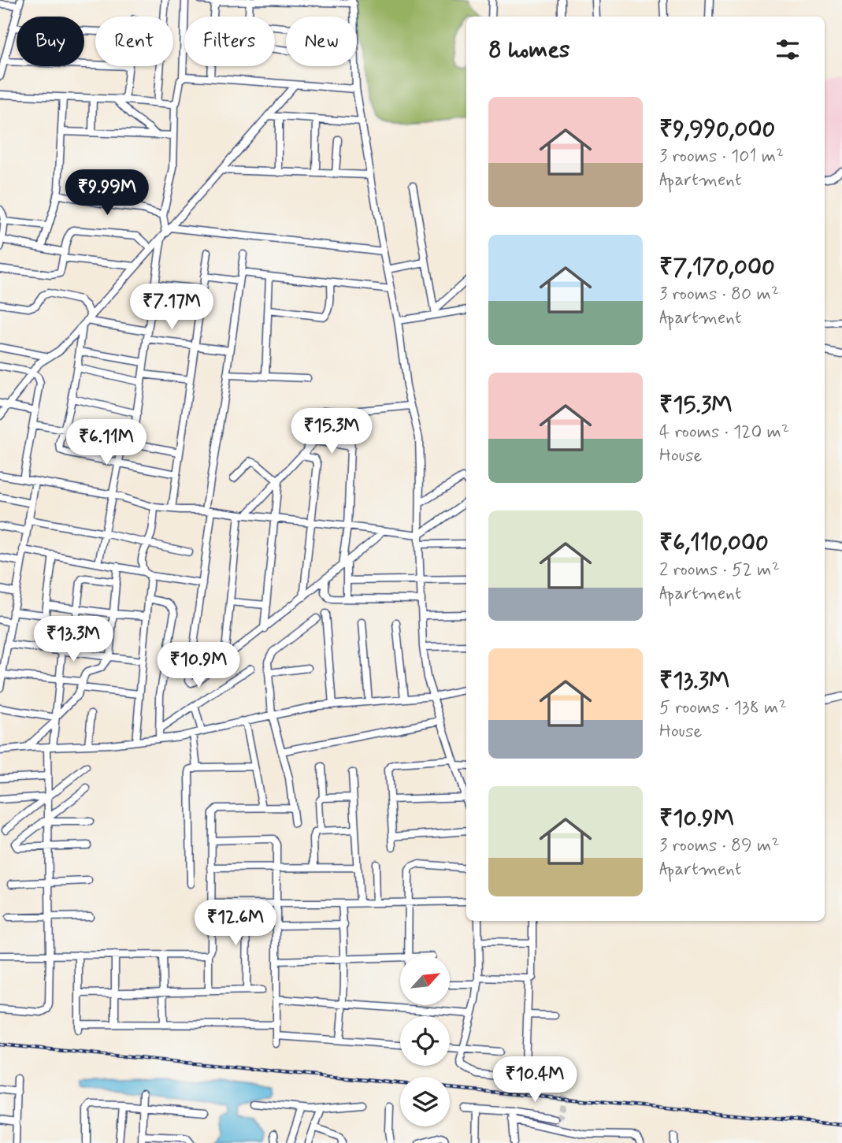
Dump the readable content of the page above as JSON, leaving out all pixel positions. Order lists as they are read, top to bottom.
{
  "north": "top right",
  "page": {
    "chip": [
      "Buy",
      "Rent",
      "Filters",
      "New"
    ],
    "heading": "8 homes",
    "list": [
      {
        "name": "₹9,990,000",
        "note": "3 rooms · 101 m² · Apartment"
      },
      {
        "name": "₹7,170,000",
        "note": "3 rooms · 80 m² · Apartment"
      },
      {
        "name": "₹15.3M",
        "note": "4 rooms · 120 m² · House"
      },
      {
        "name": "₹6,110,000",
        "note": "2 rooms · 52 m² · Apartment"
      },
      {
        "name": "₹13.3M",
        "note": "5 rooms · 138 m² · House"
      },
      {
        "name": "₹10.9M",
        "note": "3 rooms · 89 m² · Apartment"
      }
    ],
    "price": [
      "₹9.99M",
      "₹7.17M",
      "₹15.3M",
      "₹6.11M",
      "₹13.3M",
      "₹10.9M",
      "₹12.6M",
      "₹10.4M"
    ]
  }
}
